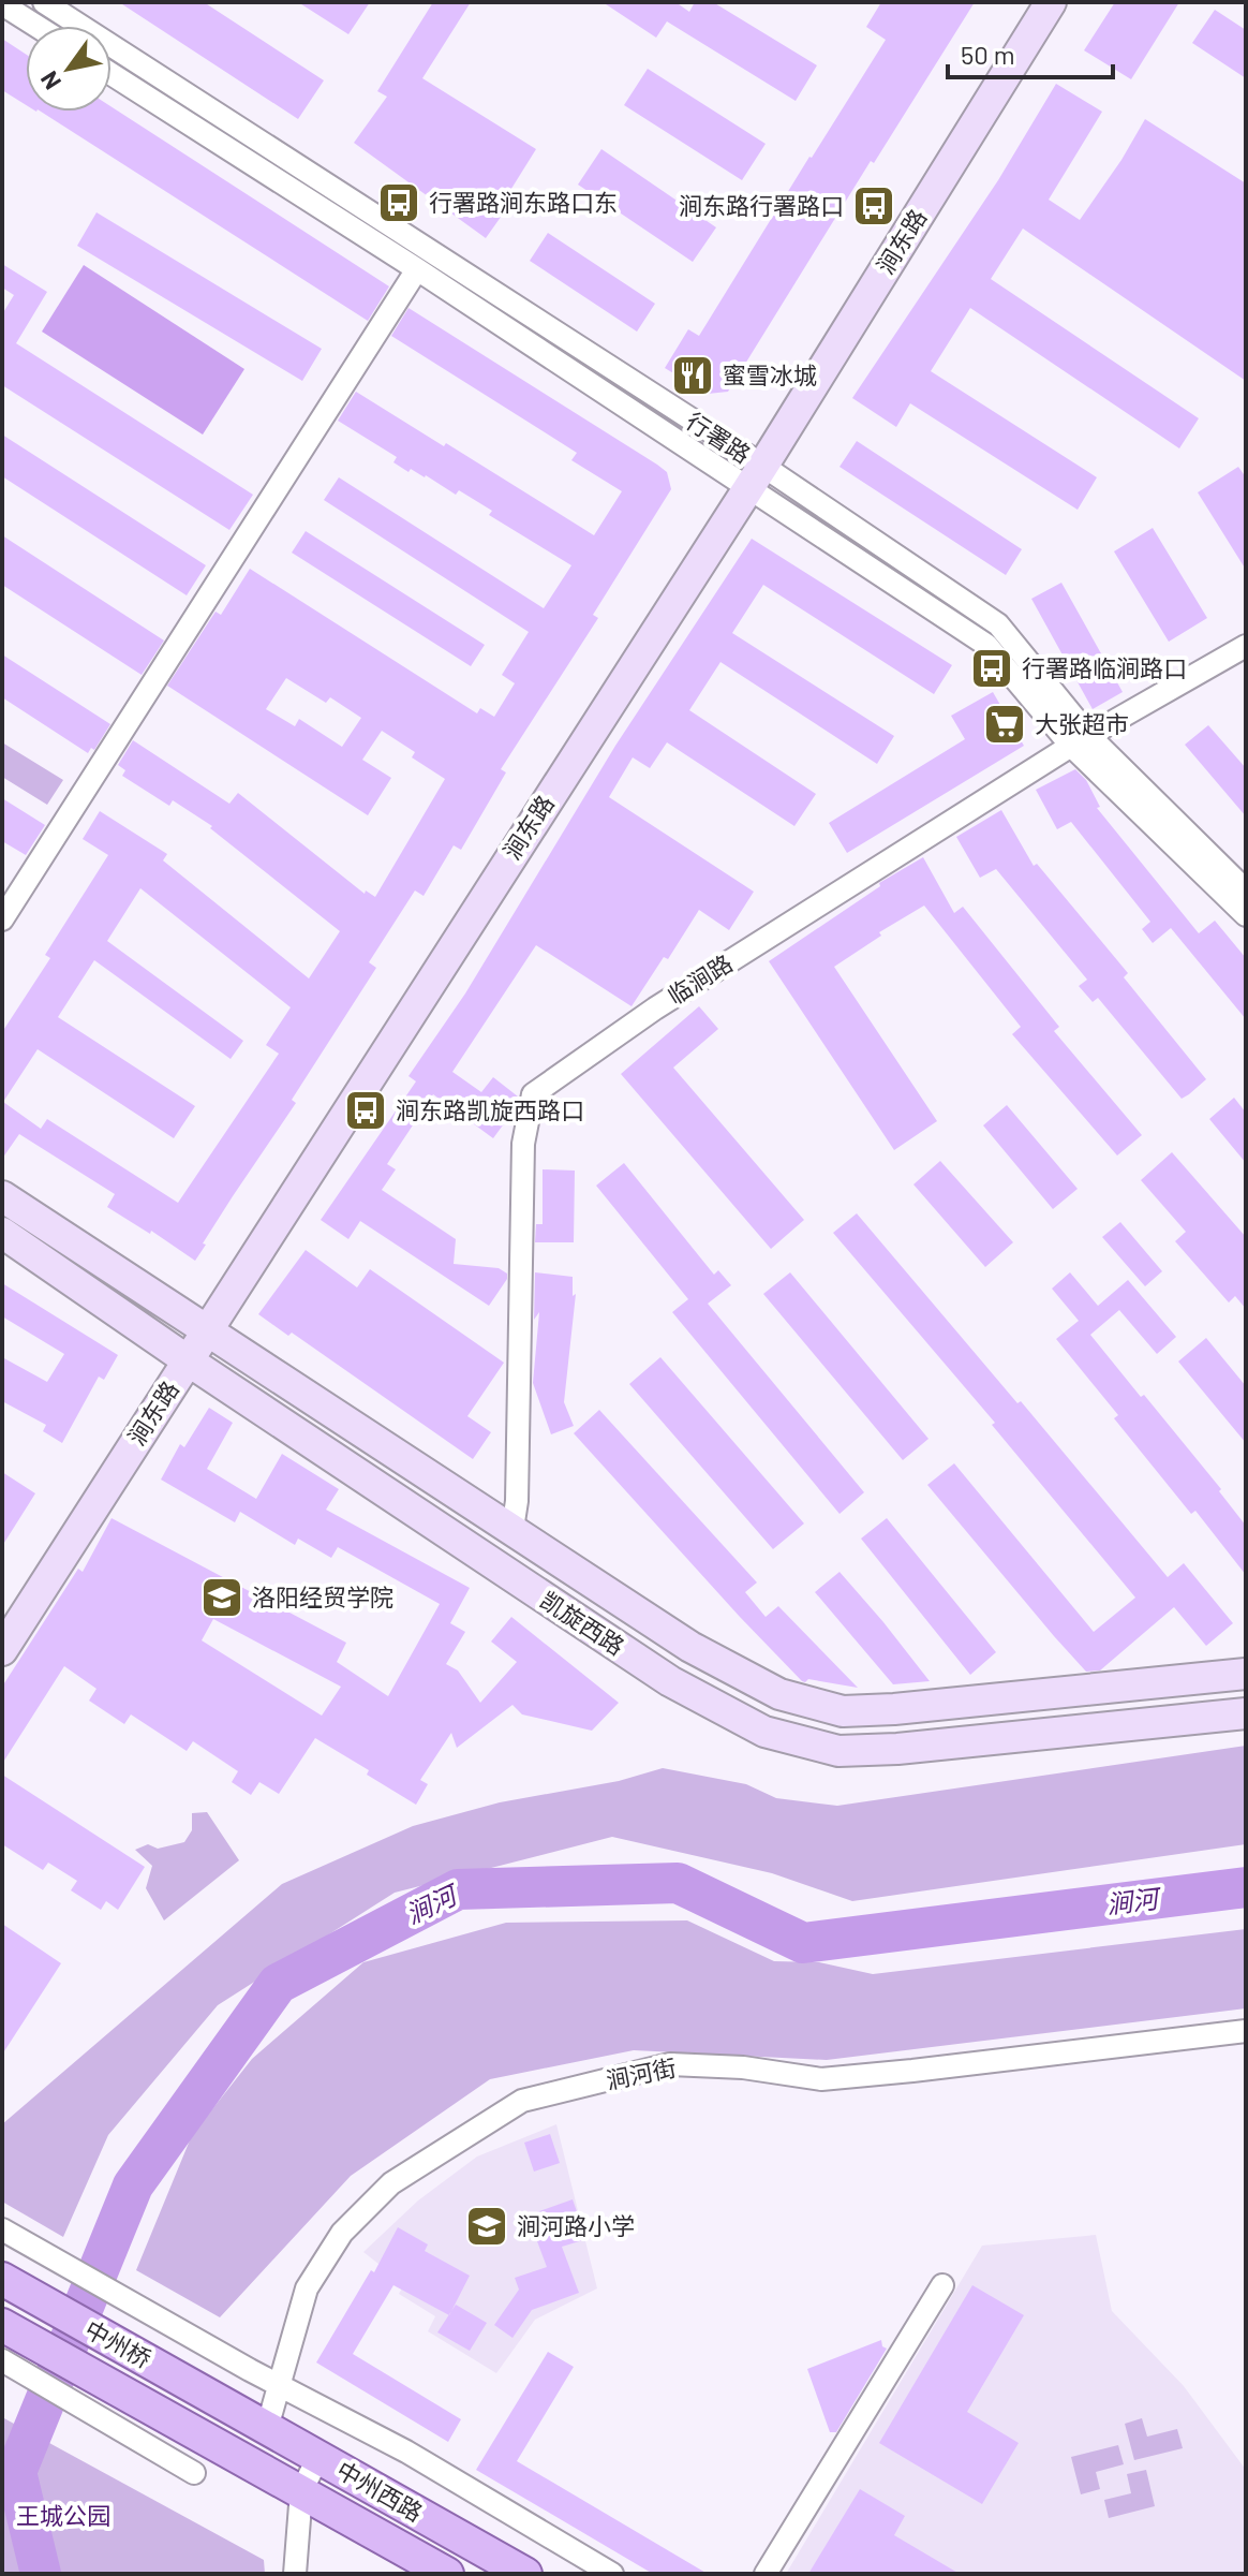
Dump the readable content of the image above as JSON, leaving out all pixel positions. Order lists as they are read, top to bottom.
{
  "streets": {
    "main road": ["中州桥", "中州西路"],
    "street": [
      "涧东路",
      "行署路",
      "临涧路",
      "凯旋西路",
      "涧河街"
    ]
  },
  "crossings": [
    ["涧东路", "行署路"],
    ["涧东路", "凯旋西路"],
    ["行署路", "临涧路"],
    ["临涧路", "凯旋西路"],
    ["涧河街", "中州西路"],
    ["中州桥", "中州西路"]
  ],
  "water": ["涧河"],
  "parks": ["王城公园"],
  "places": {
    "bus stop": [
      "行署路涧东路口东",
      "涧东路行署路口",
      "行署路临涧路口",
      "涧东路凯旋西路口"
    ],
    "restaurant": ["蜜雪冰城"],
    "supermarket": ["大张超市"],
    "school or university": ["洛阳经贸学院", "涧河路小学"]
  },
  "scale_bar": "50 m",
  "north": "bottom left"
}
